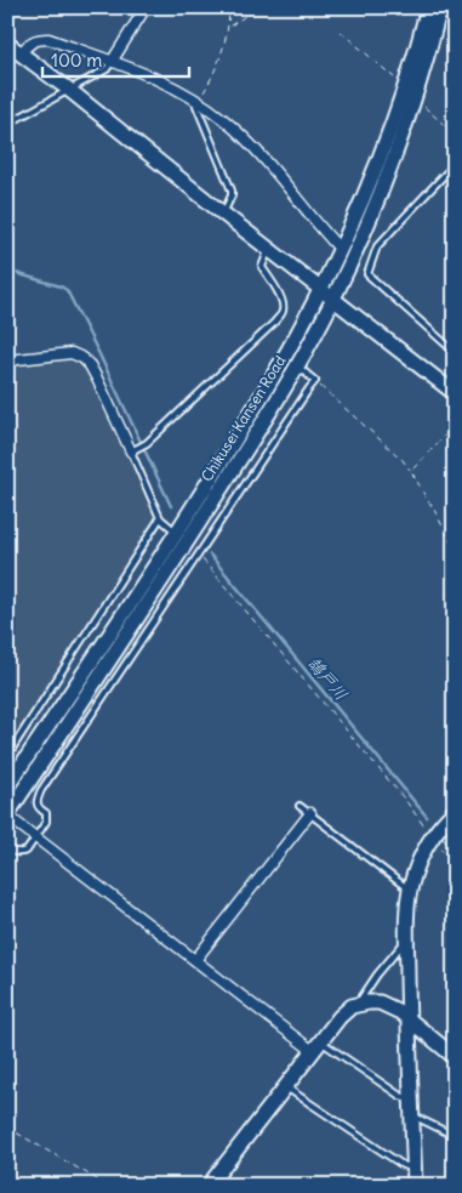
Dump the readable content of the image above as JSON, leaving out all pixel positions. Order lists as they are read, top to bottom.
{
  "streets": {
    "street": ["Chikusei Kansen Road"]
  },
  "water": ["鵠戸川"],
  "scale_bar": "100 m"
}
